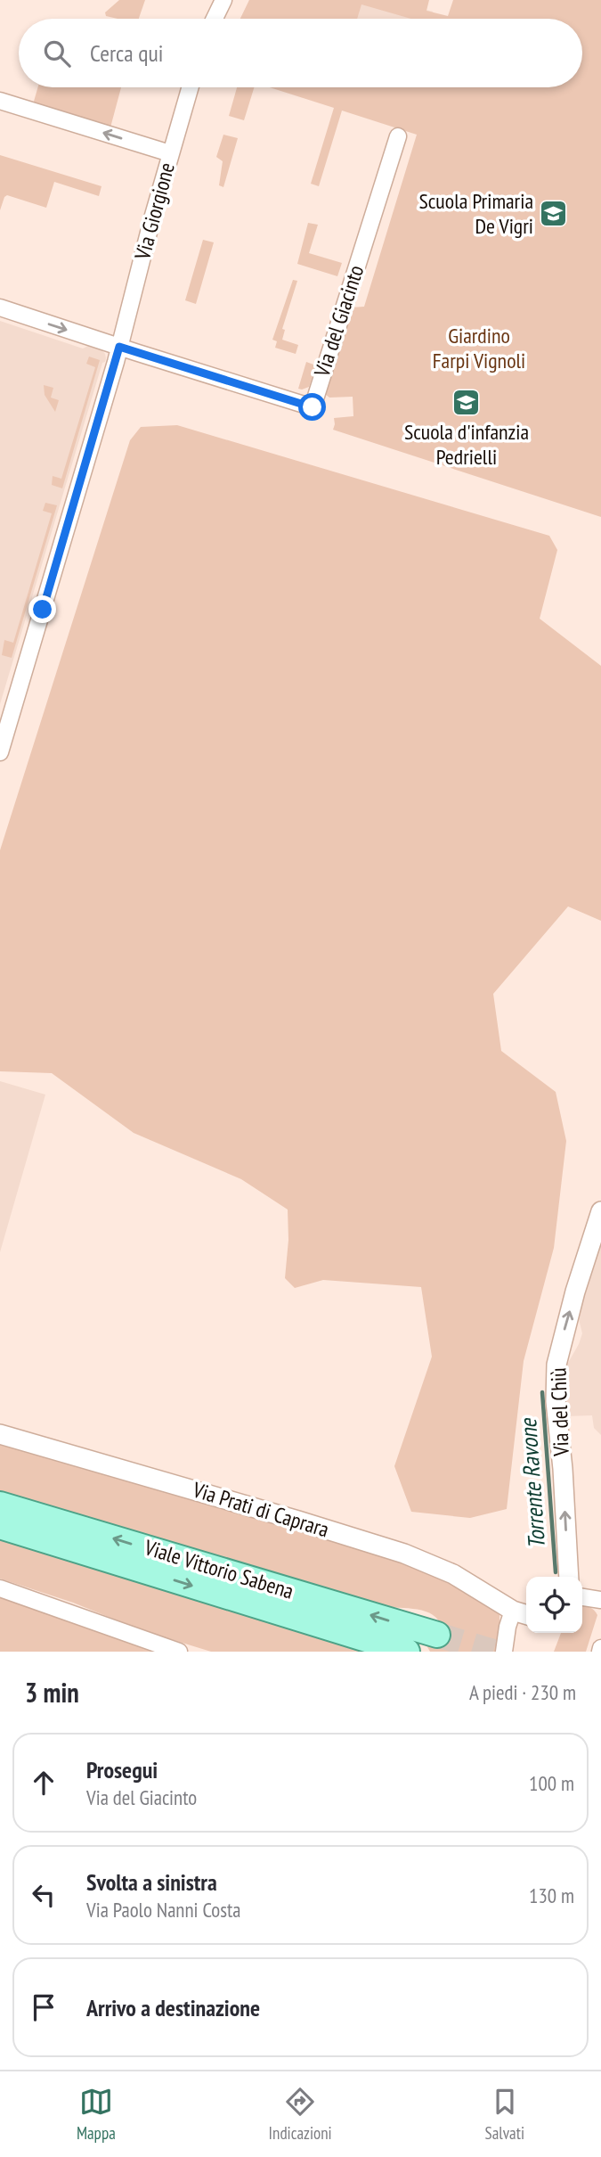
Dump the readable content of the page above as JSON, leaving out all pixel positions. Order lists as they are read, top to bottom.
{
  "streets": {
    "main road": ["Viale Vittorio Sabena"],
    "street": [
      "Via Giorgione",
      "Via del Giacinto",
      "Via del Chiù",
      "Via Prati di Caprara"
    ]
  },
  "crossings": [
    ["Via Giorgione", "Via del Giacinto"]
  ],
  "one_way": ["Via del Chiù"],
  "water": ["Torrente Ravone"],
  "parks": ["Giardino Farpi Vignoli"],
  "places": {
    "school or university": ["Scuola Primaria De Vigri", "Scuola d'infanzia Pedrielli"]
  },
  "page": {
    "search": "Cerca qui",
    "heading": ["3 min", "A piedi · 230 m"],
    "list": [
      ["Prosegui", "Via del Giacinto", "100 m"],
      ["Svolta a sinistra", "Via Paolo Nanni Costa", "130 m"],
      "Arrivo a destinazione"
    ],
    "nav": ["Mappa", "Indicazioni", "Salvati"]
  }
}
